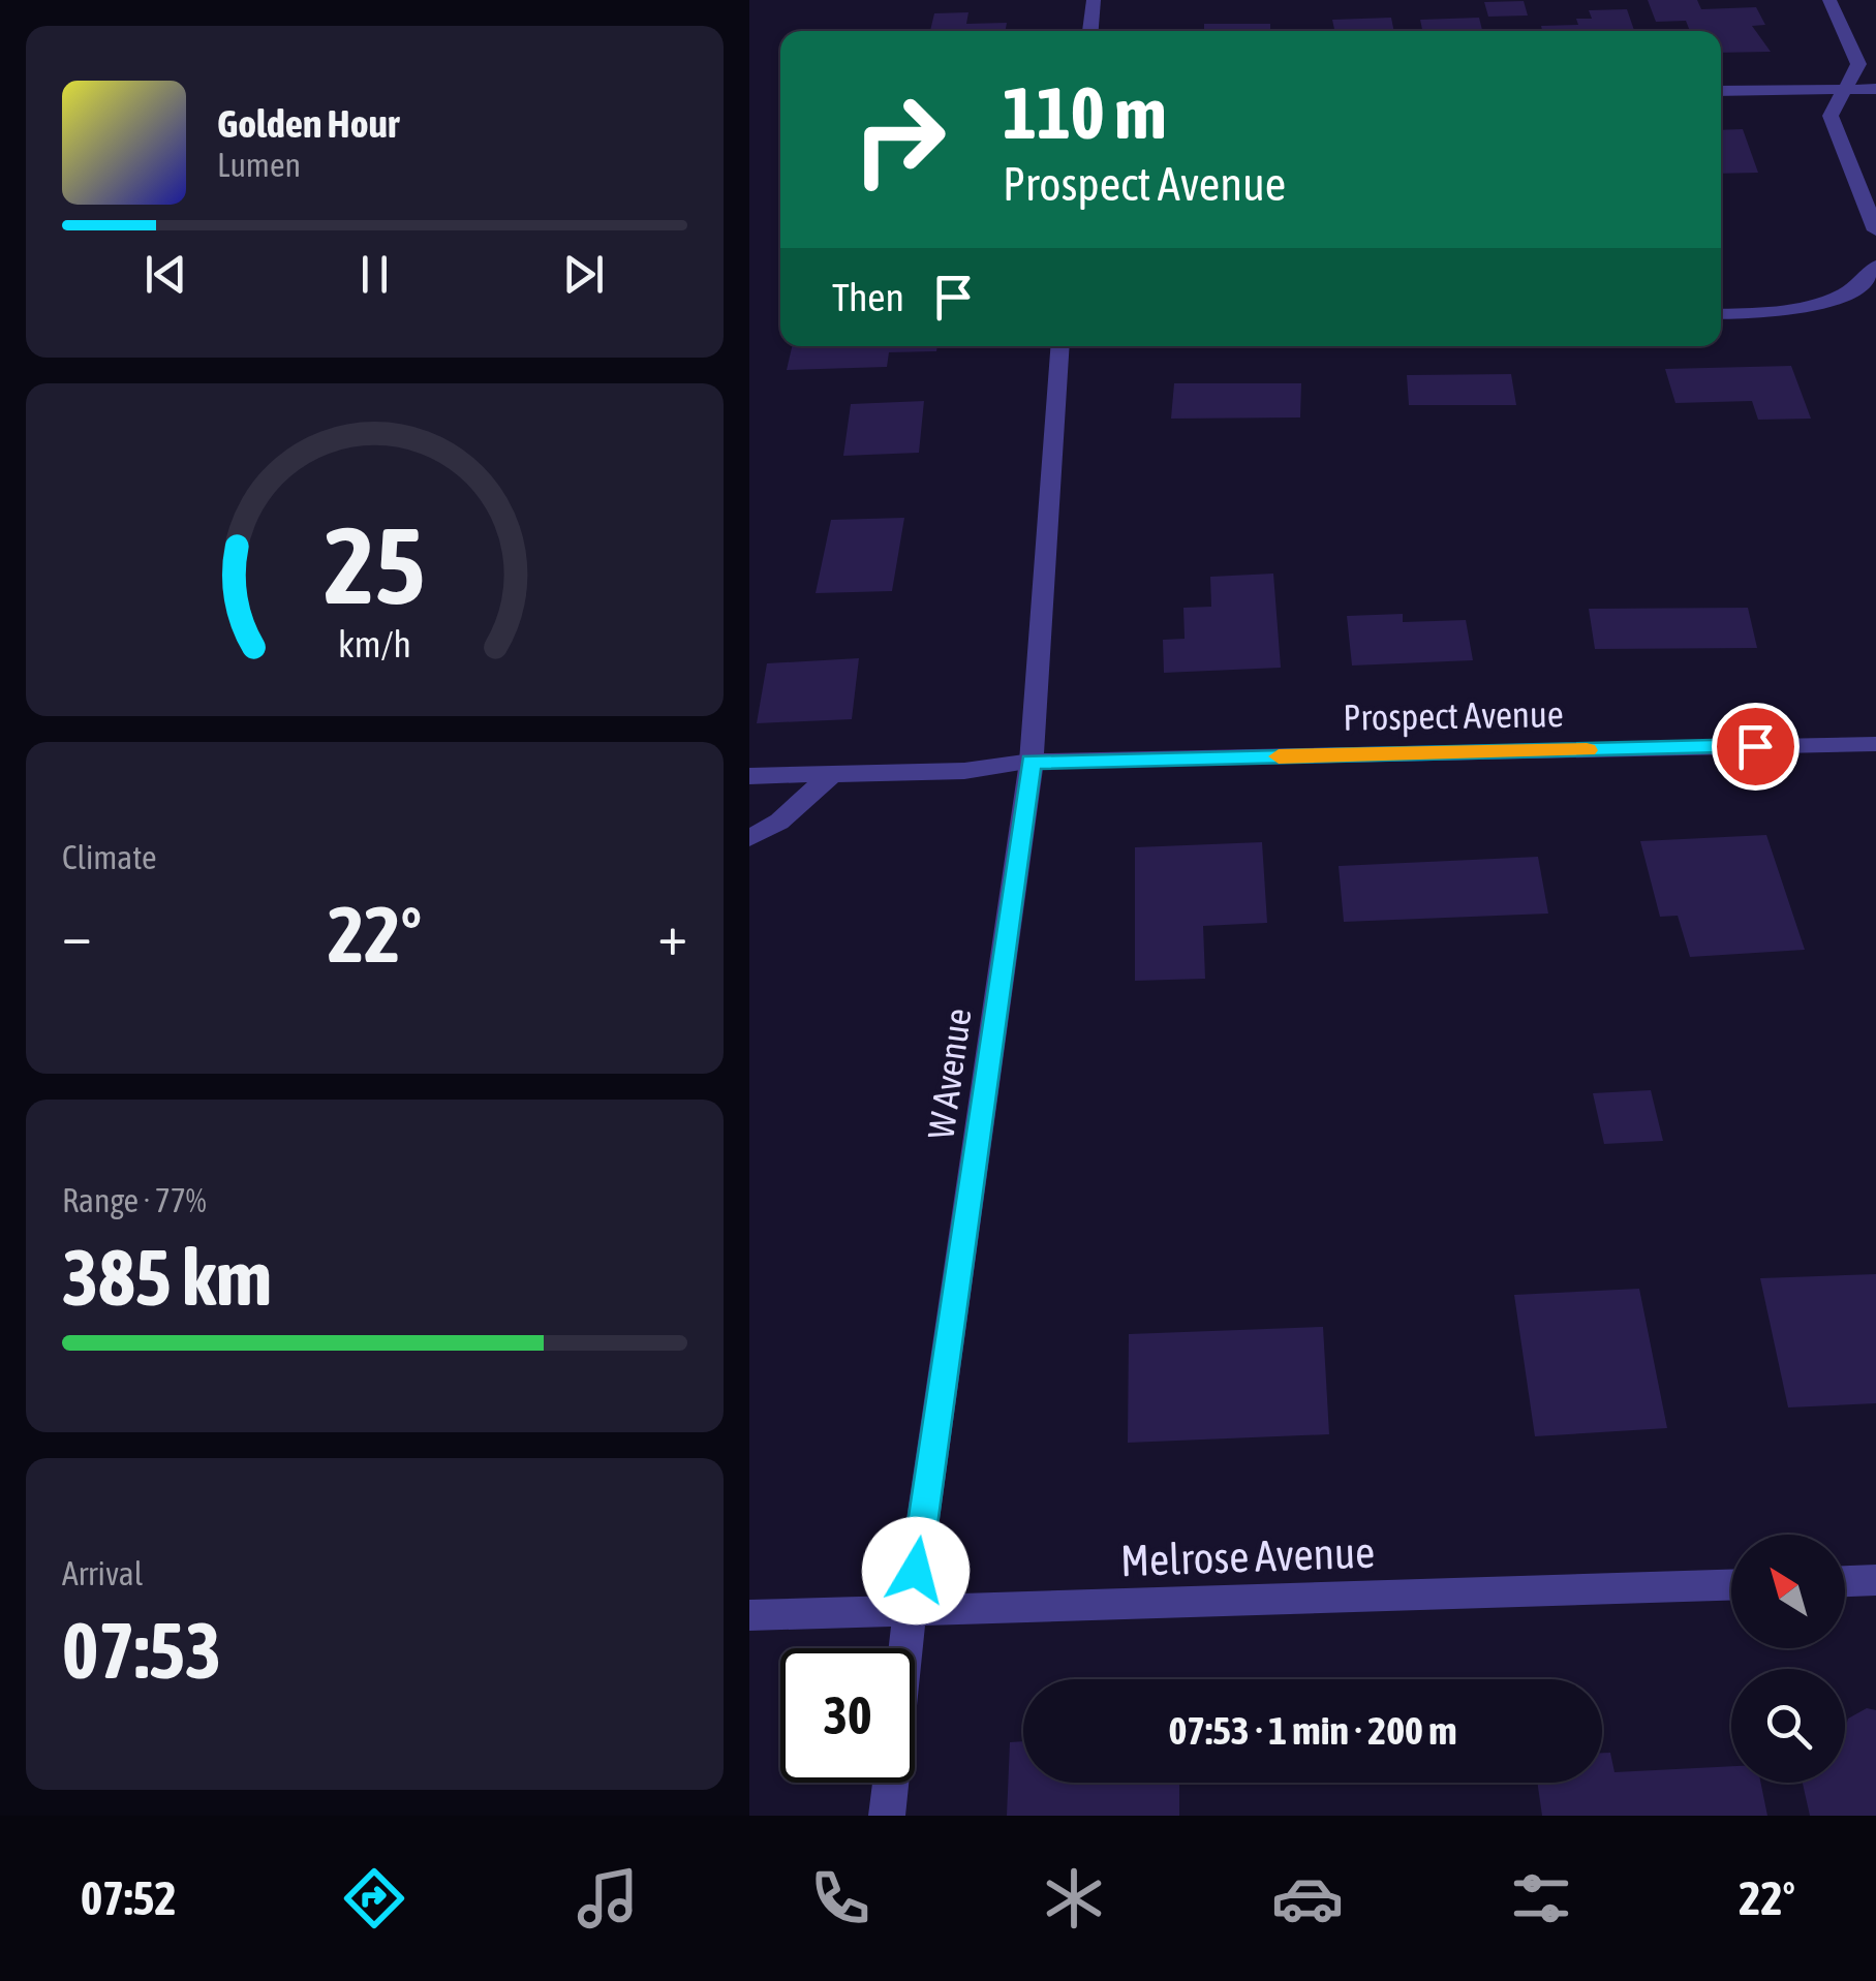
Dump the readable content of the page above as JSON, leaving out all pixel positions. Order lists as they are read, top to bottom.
{
  "streets": {
    "street": ["Prospect Avenue", "W Avenue", "Melrose Avenue"]
  },
  "crossings": [
    ["Prospect Avenue", "W Avenue"],
    ["W Avenue", "Melrose Avenue"]
  ],
  "north": "top left",
  "page": {
    "turn": ["110 m", "Prospect Avenue"],
    "song": ["Golden Hour", "Lumen"],
    "then": "Then",
    "tile": [
      "Climate",
      ["Range · 77%", "385 km"],
      ["Arrival", "07:53"]
    ],
    "heat": ["−", "22°", "+"],
    "limit": "30",
    "trip": "07:53 · 1 min · 200 m",
    "tabs": ["07:52", "22°"],
    "gauge": ["25", "km/h"]
  }
}
